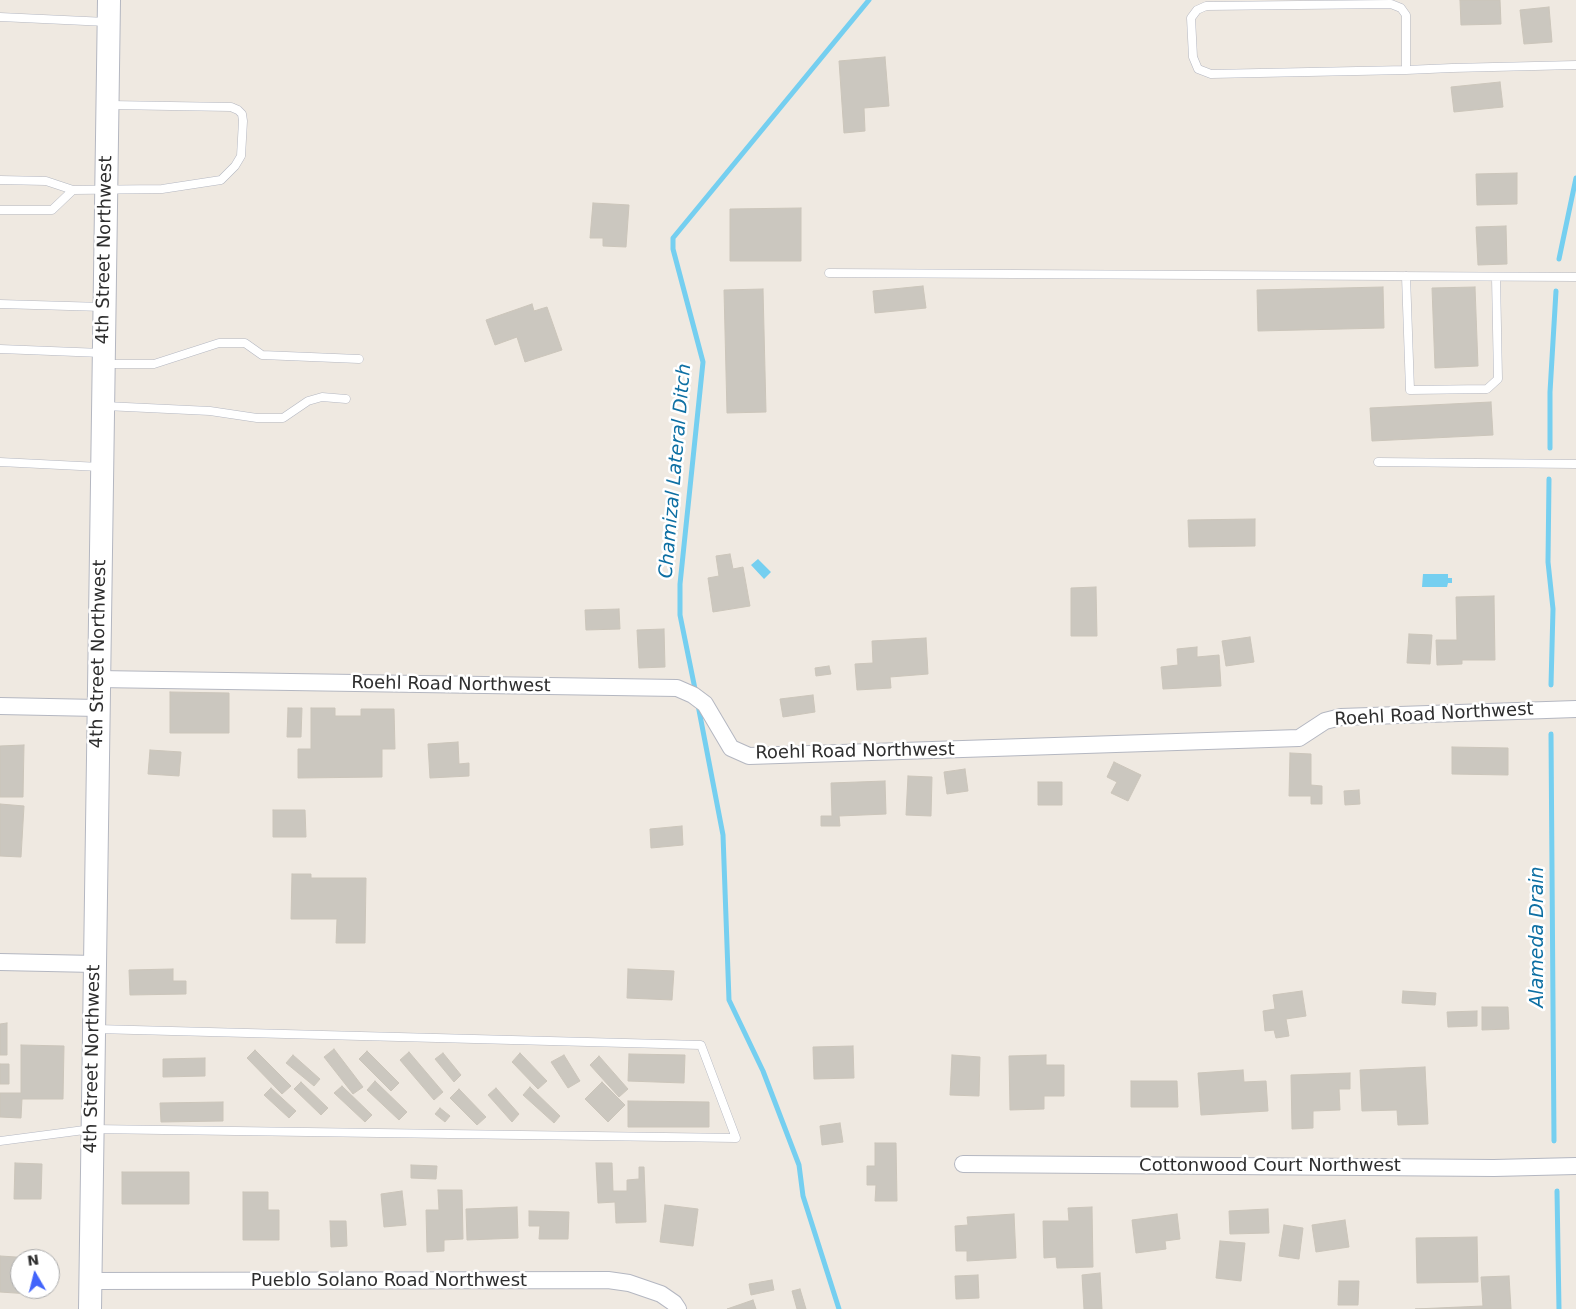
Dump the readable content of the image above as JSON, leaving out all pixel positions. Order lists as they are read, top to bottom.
{
  "streets": {
    "main road": ["4th Street Northwest"],
    "street": ["Roehl Road Northwest", "Cottonwood Court Northwest", "Pueblo Solano Road Northwest"]
  },
  "crossings": [
    ["4th Street Northwest", "Roehl Road Northwest"],
    ["4th Street Northwest", "Pueblo Solano Road Northwest"]
  ],
  "water": ["Chamizal Lateral Ditch", "Alameda Drain"],
  "north": "top"
}
